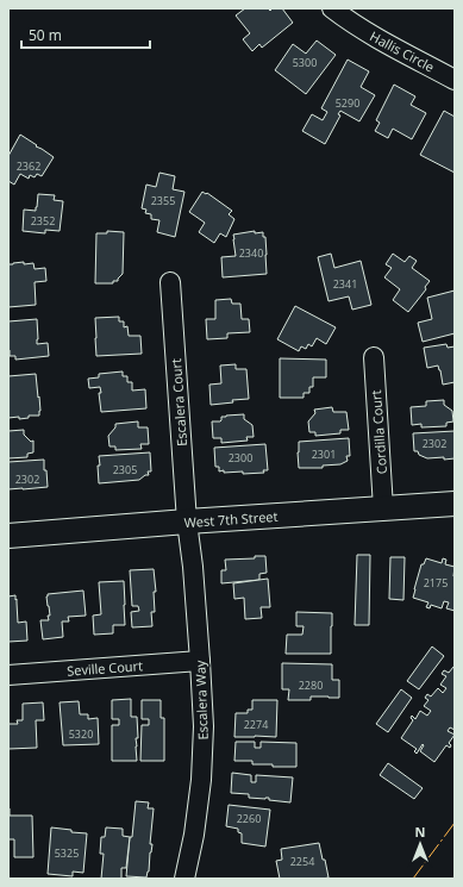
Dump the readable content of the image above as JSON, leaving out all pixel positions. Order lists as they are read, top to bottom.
{
  "streets": {
    "main road": ["West 7th Street"],
    "street": [
      "Hallis Circle",
      "Escalera Court",
      "Cordilla Court",
      "Seville Court",
      "Escalera Way"
    ]
  },
  "crossings": [
    ["Escalera Court", "West 7th Street"],
    ["Escalera Court", "Escalera Way"],
    ["Cordilla Court", "West 7th Street"],
    ["West 7th Street", "Escalera Way"],
    ["Seville Court", "Escalera Way"]
  ],
  "house_numbers": [
    "5300",
    "5290",
    "2362",
    "2355",
    "2352",
    "2340",
    "2341",
    "2302",
    "2301",
    "2300",
    "2305",
    "2302",
    "2175",
    "2280",
    "2274",
    "5320",
    "2260",
    "5325",
    "2254"
  ],
  "scale_bar": "50 m",
  "north": "top"
}
